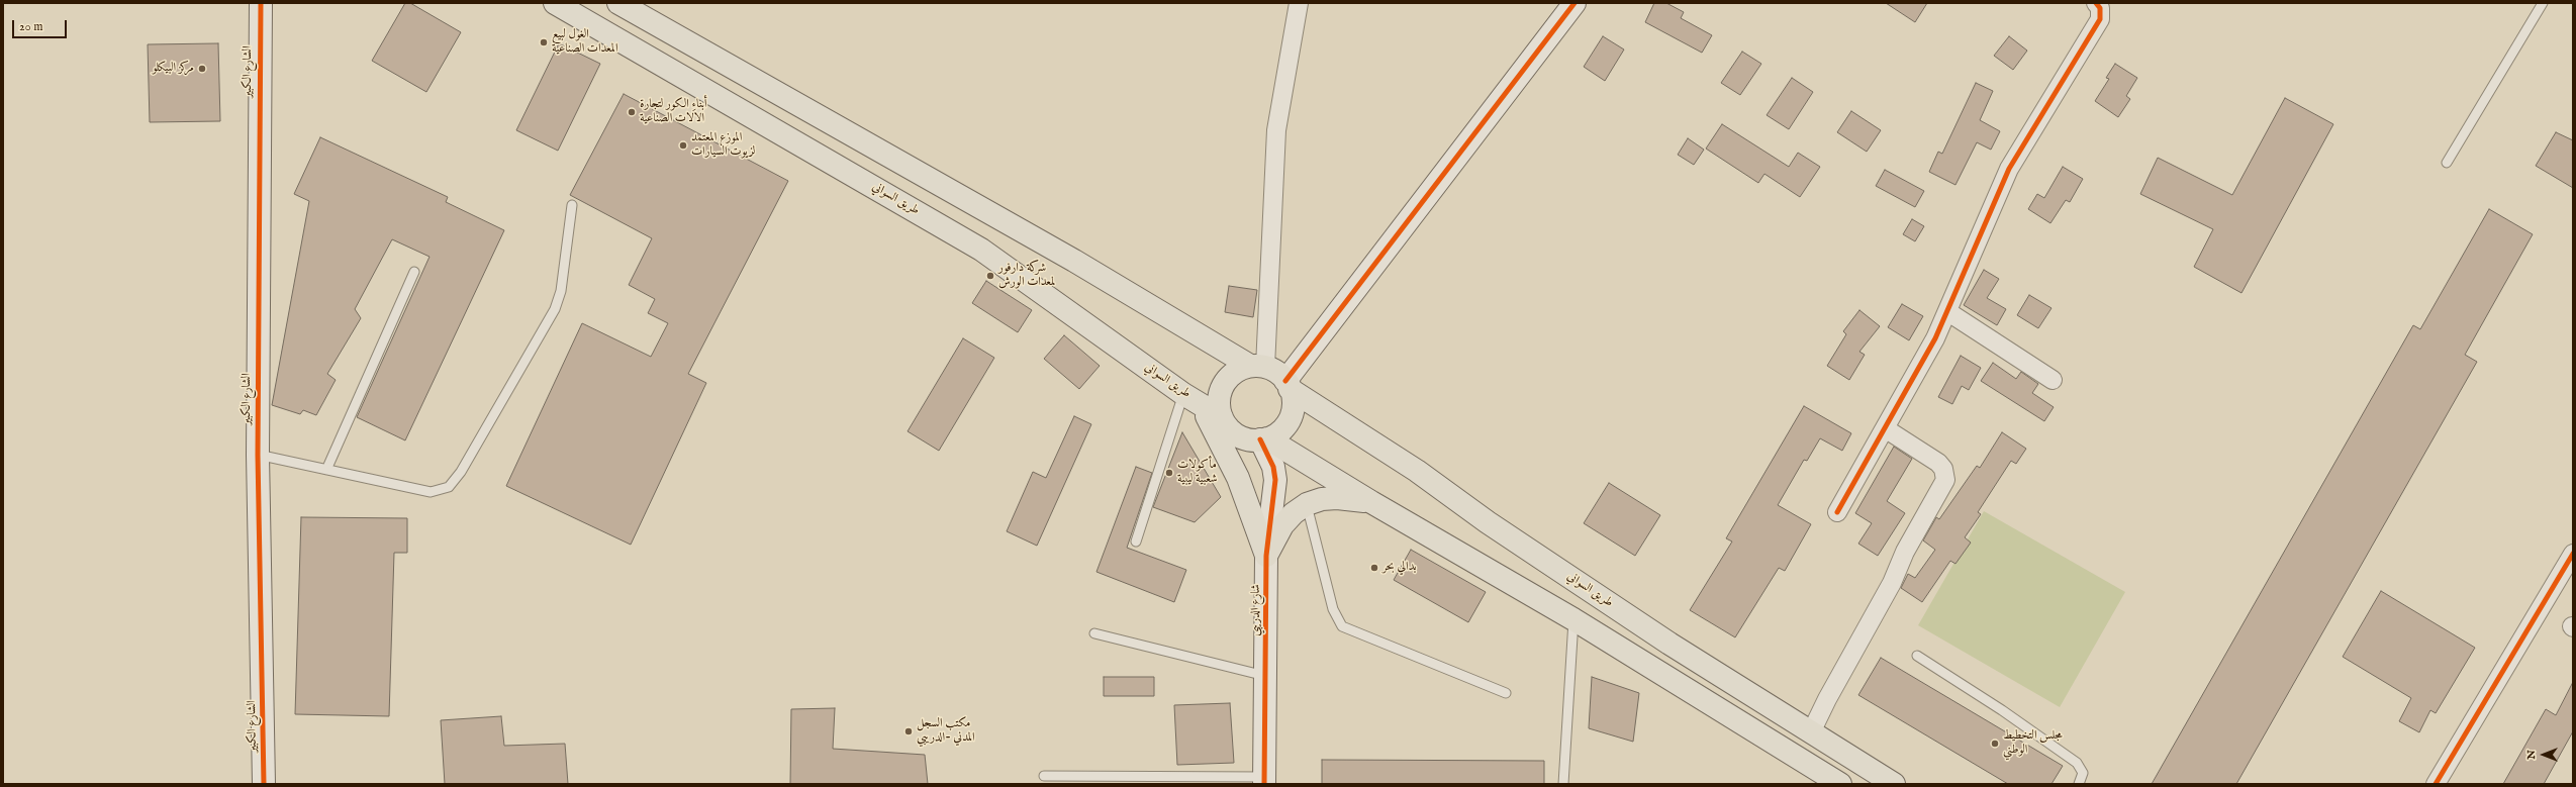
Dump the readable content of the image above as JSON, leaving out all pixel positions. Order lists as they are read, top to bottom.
{
  "streets": {
    "highway": ["طريق السواني"],
    "street": ["الشارع الكبير", "شارع الدريبي"]
  },
  "crossings": [
    ["طريق السواني", "شارع الدريبي"]
  ],
  "places": [
    "الغول لبيع المعدات الصناعية",
    "مركز البيكلو",
    "أبناء الكور لتجارة الاَلات الصناعية",
    "الموزع المعتمد لزيوت السيارات",
    "شركة دارفور لمعدات الورش",
    "مأكولات شعبية ليبية",
    "بدالي بحر",
    "مكتب السجل المدني -الدريبي",
    "مجلس التخطيط الوطني"
  ],
  "scale_bar": "20 m",
  "north": "left"
}
